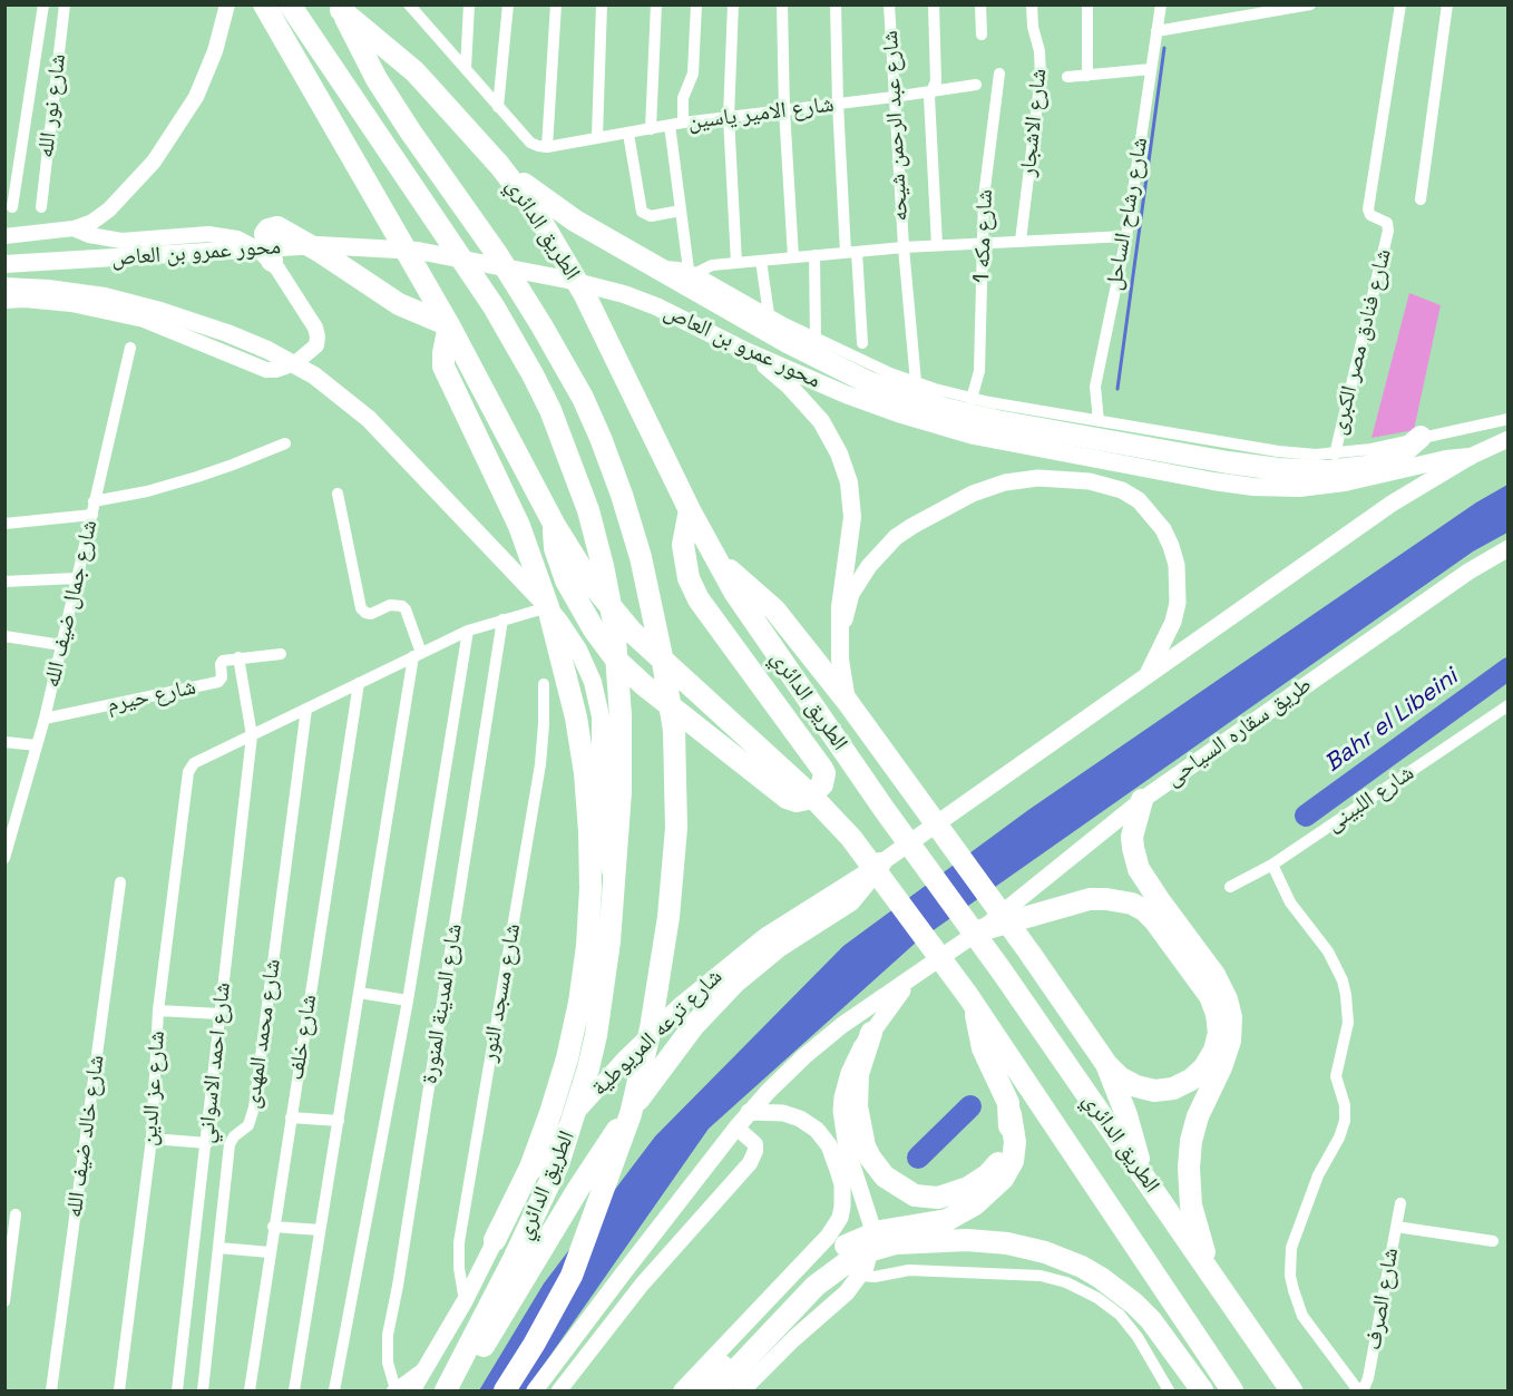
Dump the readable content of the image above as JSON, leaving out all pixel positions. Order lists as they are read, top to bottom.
{
  "streets": {
    "highway": ["الطريق الدائري"],
    "main road": ["محور عمرو بن العاص", "طريق سقاره السياحى", "شارع ترعه المريوطية"],
    "street": [
      "شارع نور الله",
      "شارع الامير ياسين",
      "شارع الاشجار",
      "شارع عبد الرحمن شيحه",
      "شارع رشاح الساحل",
      "شارع مكه 1",
      "شارع فنادق مصر الكبرى",
      "شارع جمال ضيف الله",
      "شارع حيرم",
      "شارع اللبينى",
      "شارع مسجد النور",
      "شارع المدينة المنورة",
      "شارع محمد المهدى",
      "شارع خلف",
      "شارع احمد الاسواني",
      "شارع عز الدين",
      "شارع خالد ضيف الله",
      "شارع الصرف"
    ]
  },
  "crossings": [
    ["شارع الامير ياسين", "شارع عبد الرحمن شيحه"],
    ["الطريق الدائري", "محور عمرو بن العاص"],
    ["شارع جمال ضيف الله", "شارع حيرم"],
    ["شارع حيرم", "شارع احمد الاسواني"],
    ["شارع مسجد النور", "شارع ترعه المريوطية"],
    ["شارع المدينة المنورة", "شارع ترعه المريوطية"],
    ["شارع احمد الاسواني", "شارع عز الدين"]
  ],
  "water": ["Bahr el Libeini"]
}
